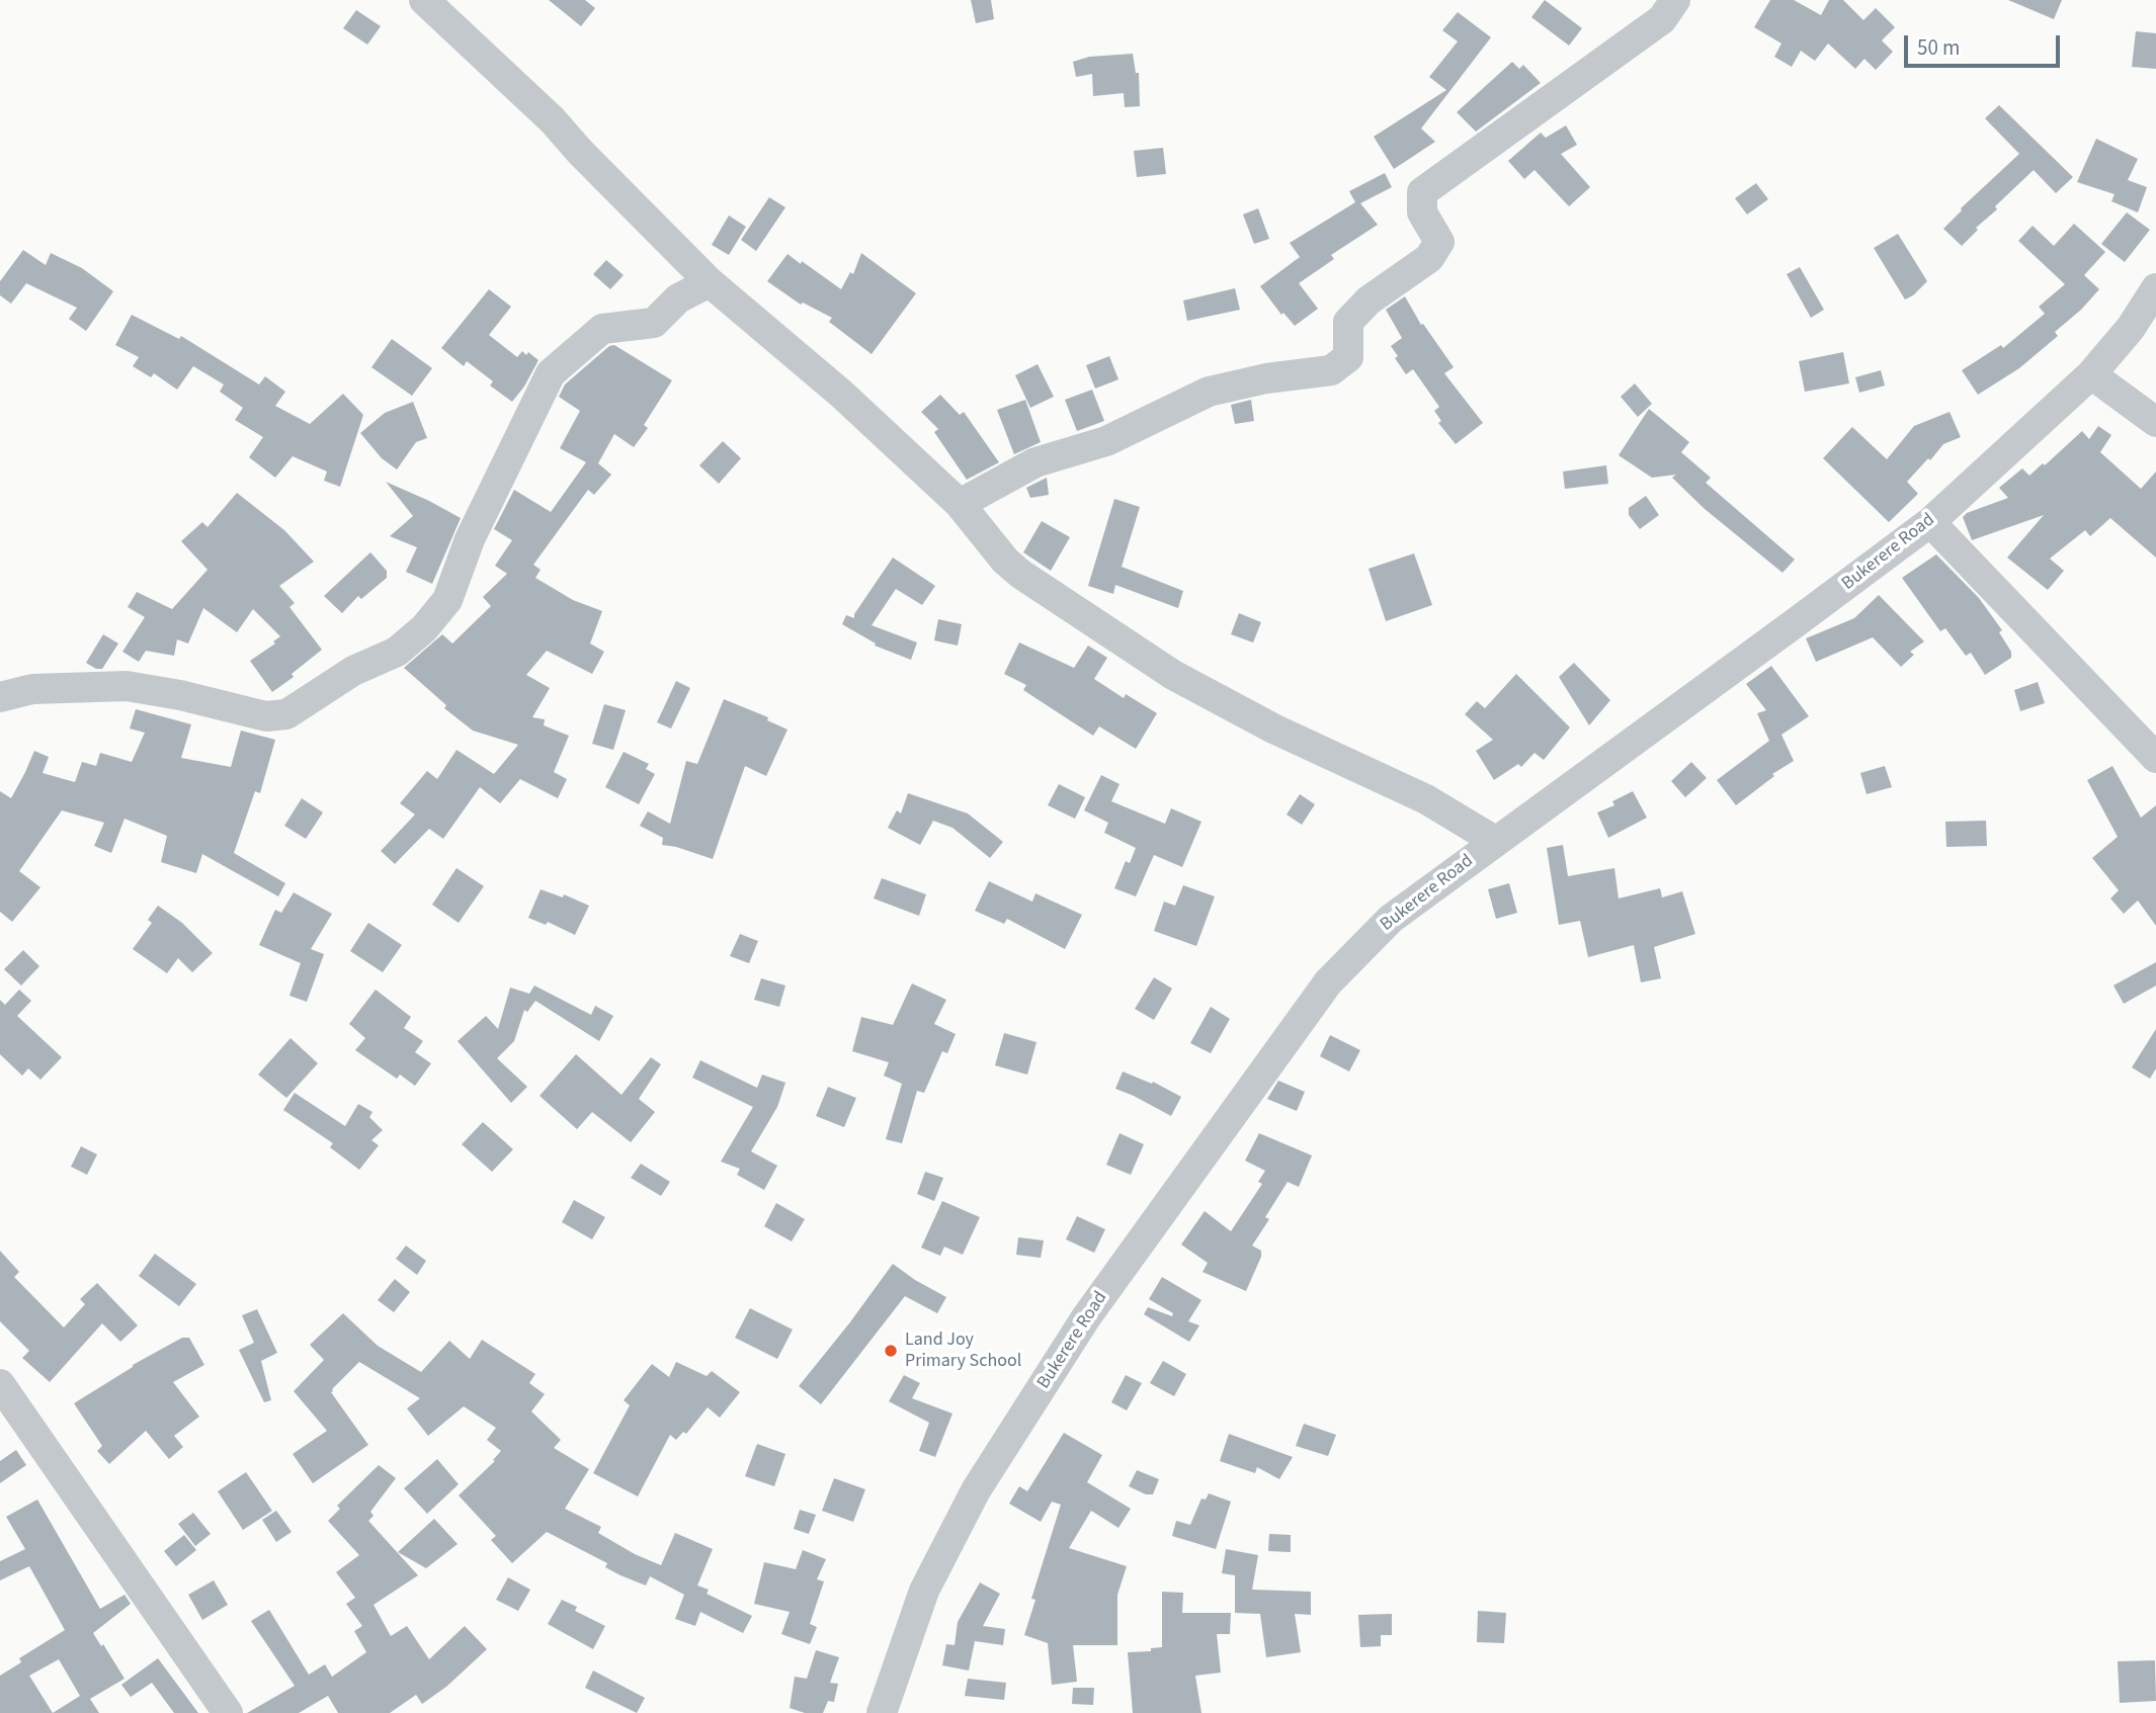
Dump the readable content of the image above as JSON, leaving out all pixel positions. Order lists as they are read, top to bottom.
{
  "streets": {
    "street": ["Bukerere Road"]
  },
  "places": ["Land Joy Primary School"],
  "scale_bar": "50 m"
}
